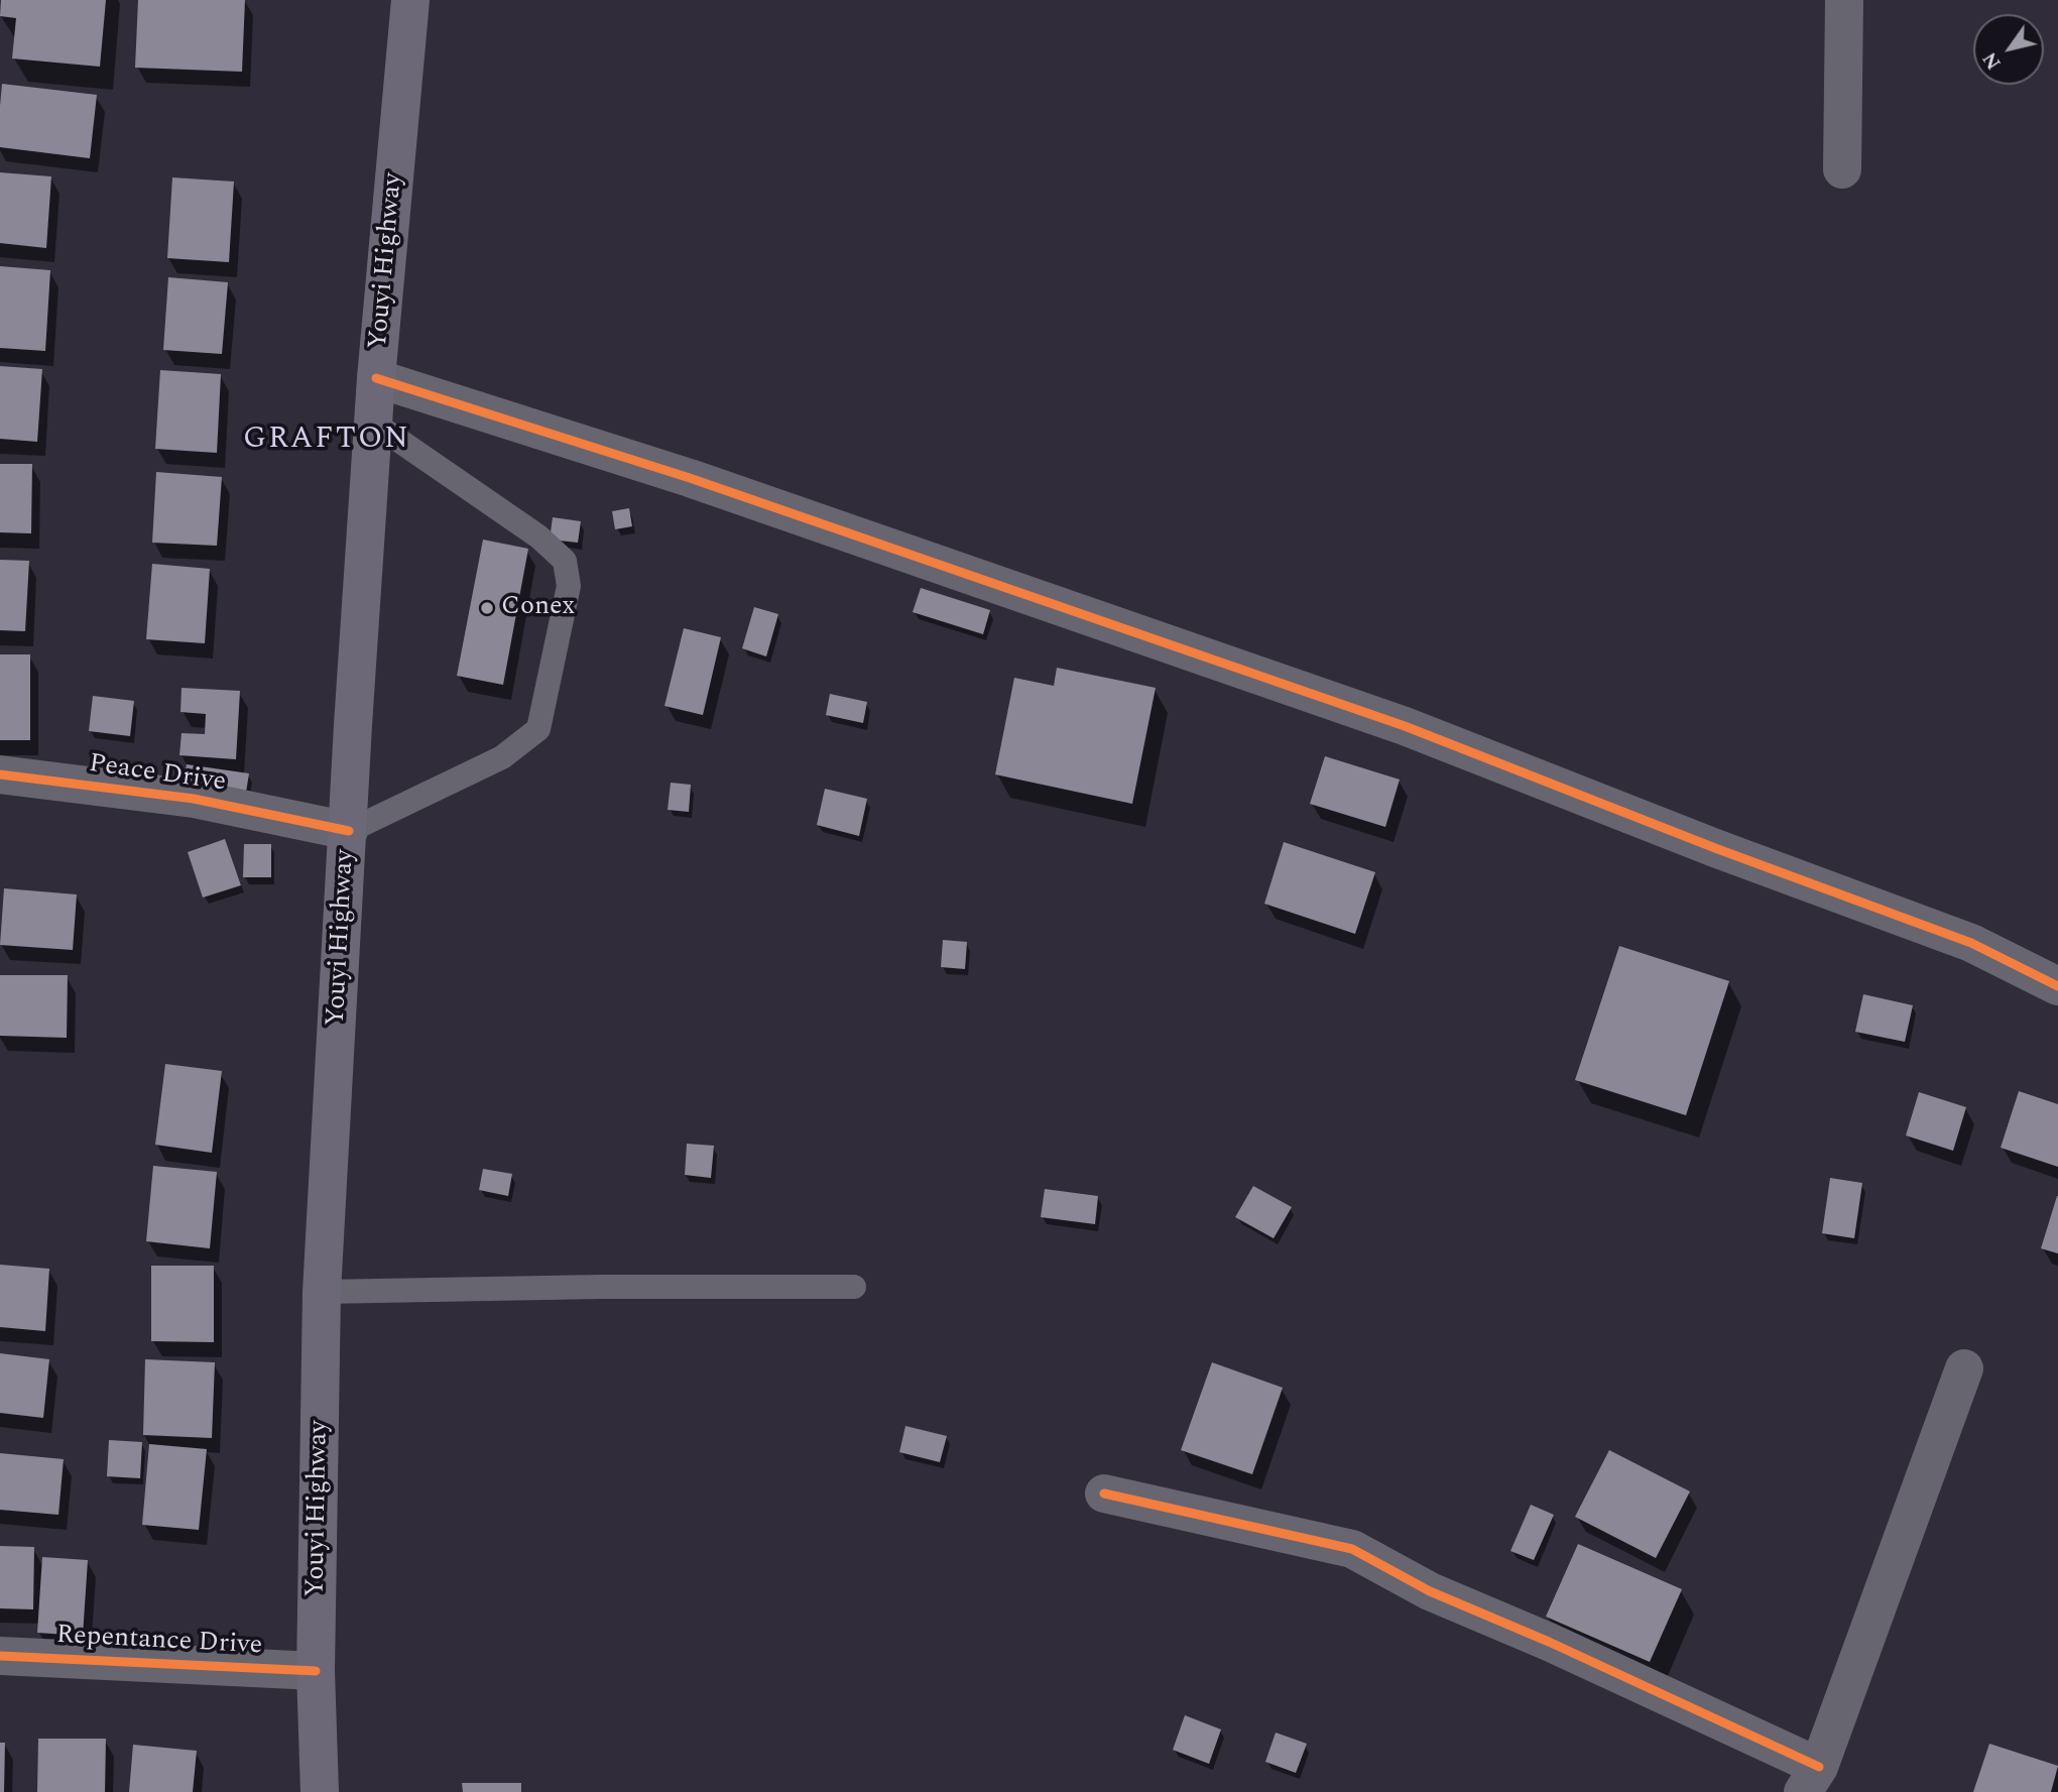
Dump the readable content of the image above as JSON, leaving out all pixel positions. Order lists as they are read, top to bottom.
{
  "streets": {
    "main road": ["Youyi Highway"],
    "street": ["Peace Drive", "Repentance Drive"]
  },
  "crossings": [
    ["Youyi Highway", "Peace Drive"],
    ["Youyi Highway", "Repentance Drive"]
  ],
  "districts": ["GRAFTON"],
  "places": ["Conex"],
  "north": "bottom left"
}
